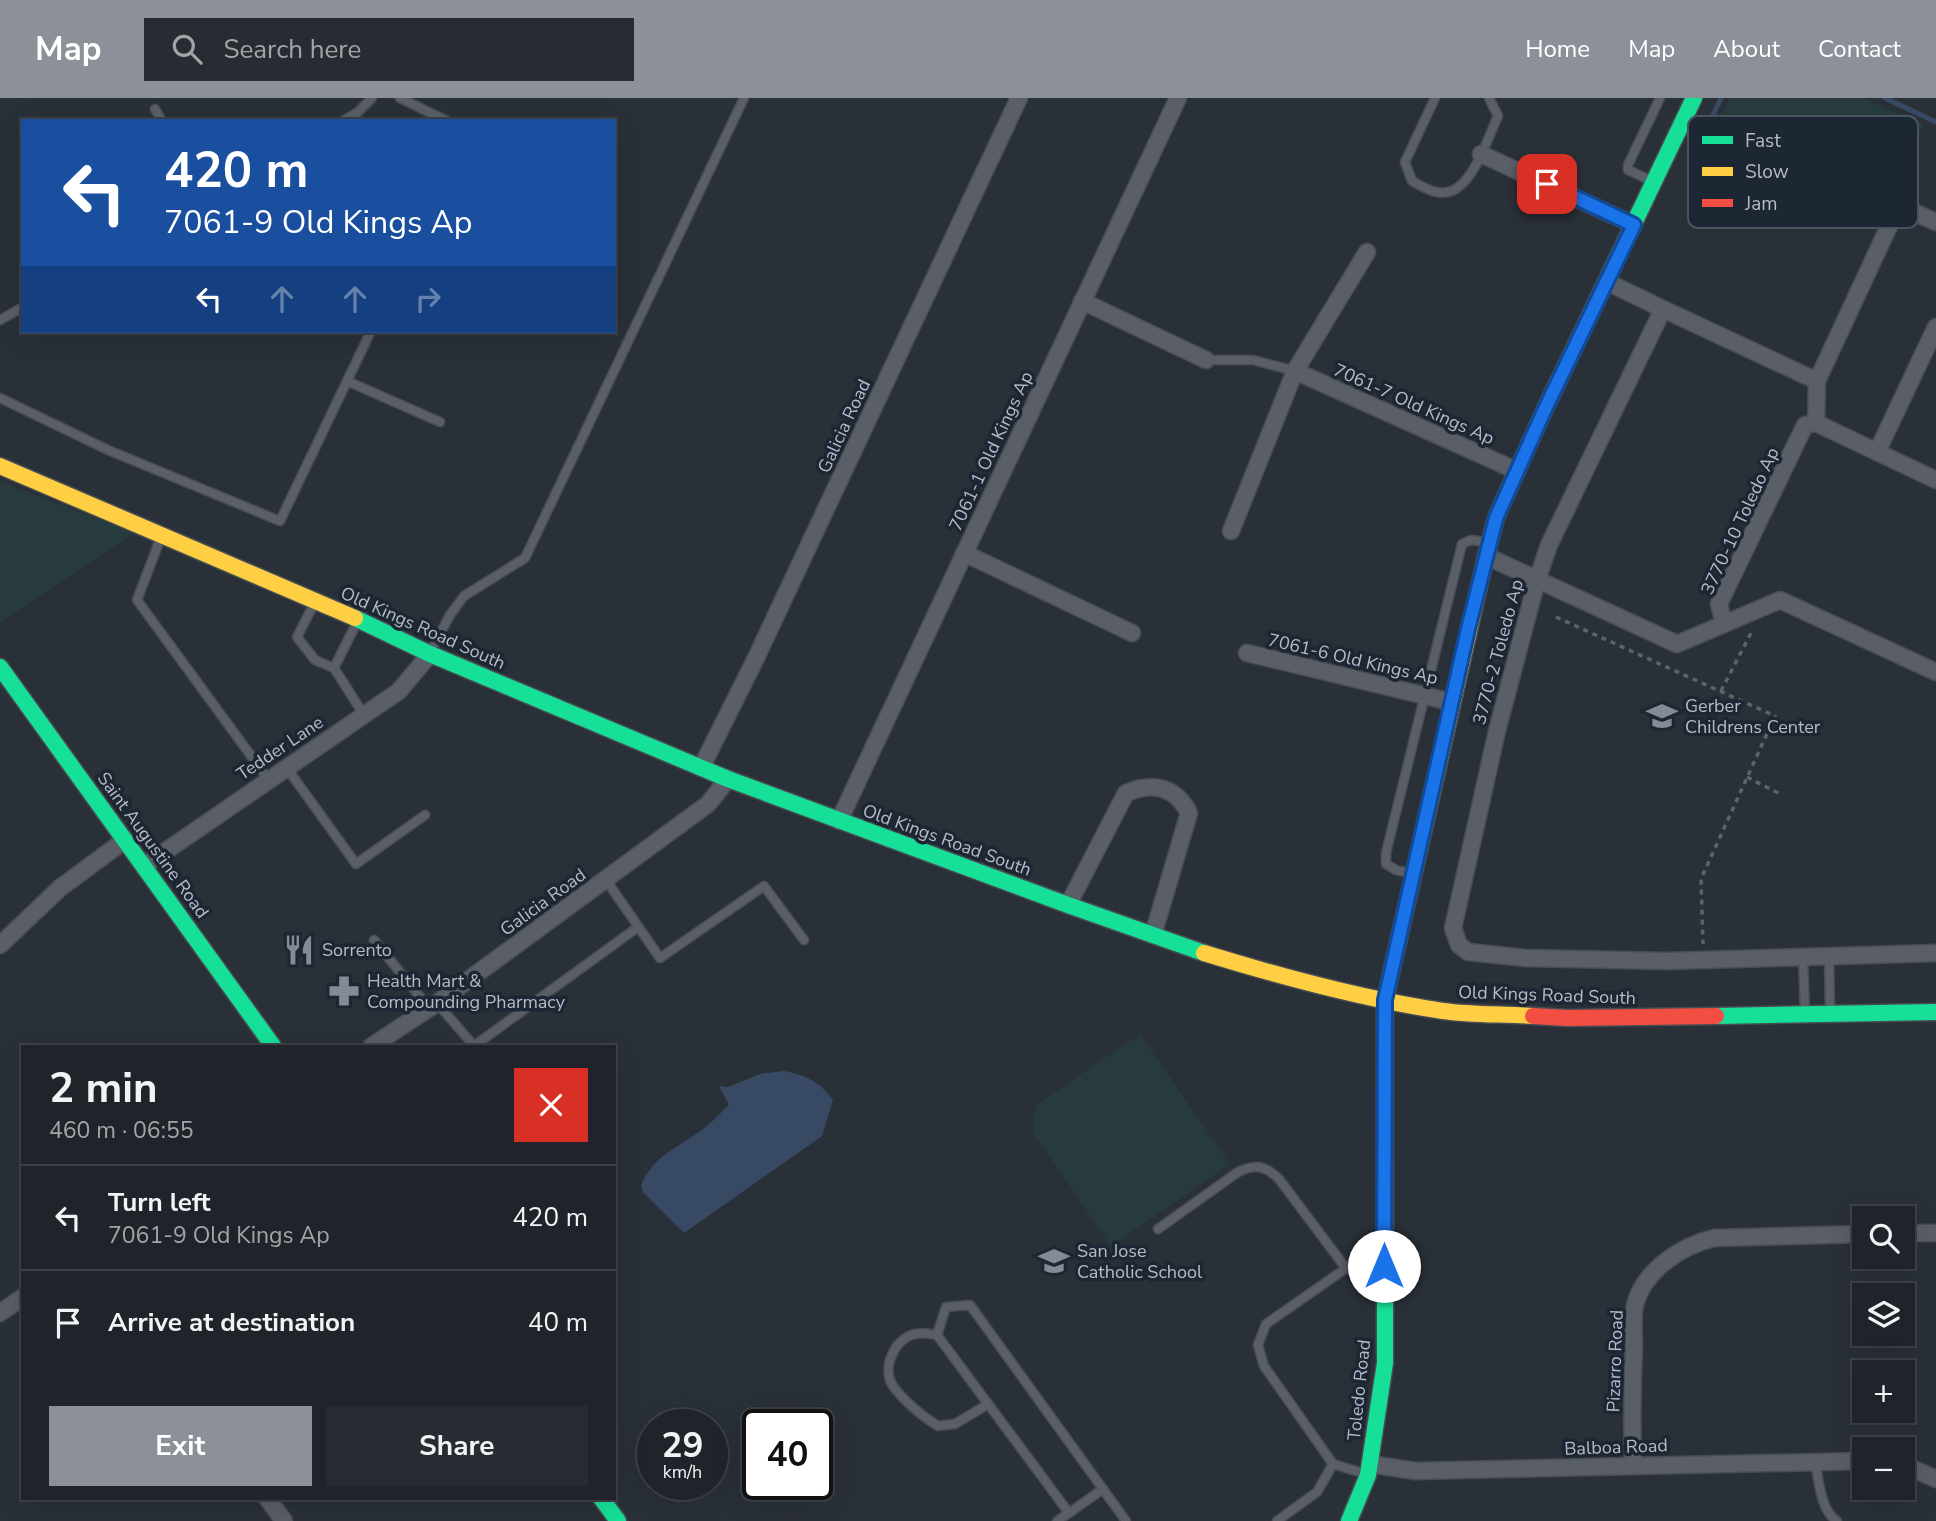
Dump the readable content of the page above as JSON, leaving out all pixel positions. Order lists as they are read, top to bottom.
{
  "streets": {
    "street": [
      "7061-7 Old Kings Ap",
      "Galicia Road",
      "7061-1 Old Kings Ap",
      "3770-10 Toledo Ap",
      "Old Kings Road South",
      "3770-2 Toledo Ap",
      "7061-6 Old Kings Ap",
      "Tedder Lane",
      "Saint Augustine Road",
      "Pizarro Road",
      "Toledo Road",
      "Balboa Road"
    ]
  },
  "crossings": [
    ["7061-7 Old Kings Ap", "Toledo Road"],
    ["Galicia Road", "Old Kings Road South"],
    ["7061-1 Old Kings Ap", "Old Kings Road South"],
    ["Old Kings Road South", "Tedder Lane"],
    ["Old Kings Road South", "Toledo Road"],
    ["7061-6 Old Kings Ap", "Toledo Road"],
    ["Tedder Lane", "Saint Augustine Road"],
    ["Pizarro Road", "Balboa Road"],
    ["Toledo Road", "Balboa Road"]
  ],
  "places": {
    "school or university": ["Gerber Childrens Center", "San Jose Catholic School"],
    "restaurant": ["Sorrento"],
    "pharmacy": ["Health Mart & Compounding Pharmacy"]
  },
  "legend": ["Fast", "Slow", "Jam"],
  "page": {
    "header": "Map",
    "search": "Search here",
    "nav": [
      "Home",
      "Map",
      "About",
      "Contact"
    ],
    "turn": ["420 m", "7061-9 Old Kings Ap"],
    "heading": ["2 min", "460 m · 06:55"],
    "list": [
      {
        "name": "Turn left",
        "note": "7061-9 Old Kings Ap",
        "value": "420 m"
      },
      {
        "name": "Arrive at destination",
        "value": "40 m"
      }
    ],
    "map_buttons": ["+", "−"],
    "buttons": ["Exit", "Share"],
    "speed": "29 km/h",
    "limit": "40"
  }
}
